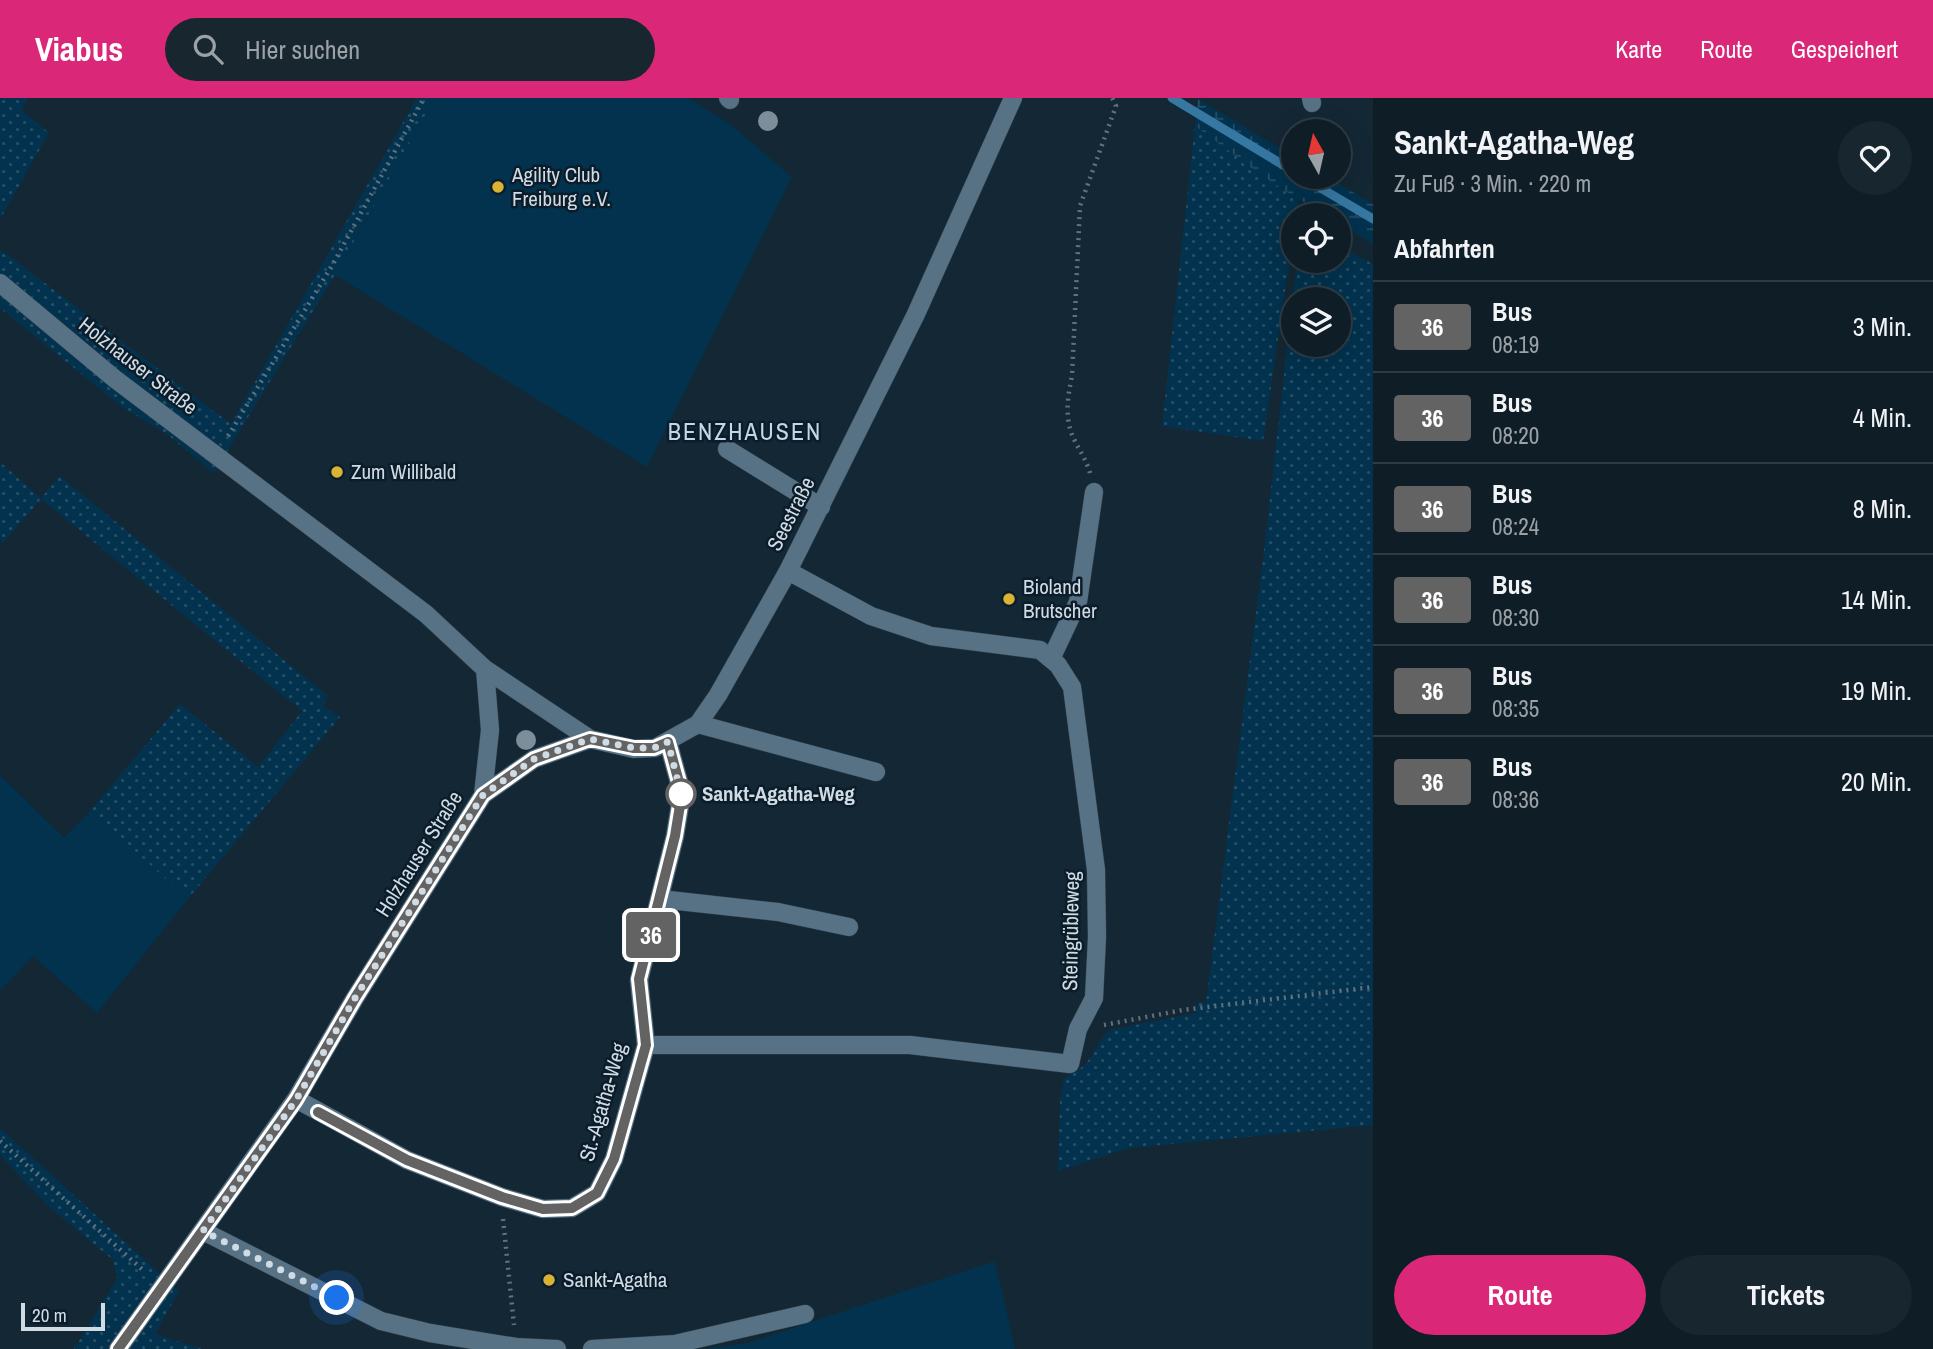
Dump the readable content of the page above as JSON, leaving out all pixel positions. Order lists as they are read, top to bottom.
{
  "streets": {
    "street": [
      "Holzhauser Straße",
      "Seestraße",
      "Steingrübleweg",
      "St.-Agatha-Weg"
    ]
  },
  "crossings": [
    ["Holzhauser Straße", "Seestraße"],
    ["Holzhauser Straße", "St.-Agatha-Weg"],
    ["Seestraße", "St.-Agatha-Weg"],
    ["Steingrübleweg", "St.-Agatha-Weg"]
  ],
  "districts": ["BENZHAUSEN"],
  "places": [
    "Agility Club Freiburg e.V.",
    "Zum Willibald",
    "Bioland Brutscher",
    "Sankt-Agatha-Weg",
    "Sankt-Agatha"
  ],
  "lines": ["bus line 36"],
  "scale_bar": "20 m",
  "north": "top",
  "page": {
    "header": "Viabus",
    "search": "Hier suchen",
    "nav": ["Karte", "Route", "Gespeichert"],
    "on_map": "36",
    "heading": [
      ["Sankt-Agatha-Weg", "Zu Fuß · 3 Min. · 220 m"],
      "Abfahrten"
    ],
    "list": [
      {
        "mark": "36",
        "name": "Bus",
        "note": "08:19",
        "value": "3 Min."
      },
      {
        "mark": "36",
        "name": "Bus",
        "note": "08:20",
        "value": "4 Min."
      },
      {
        "mark": "36",
        "name": "Bus",
        "note": "08:24",
        "value": "8 Min."
      },
      {
        "mark": "36",
        "name": "Bus",
        "note": "08:30",
        "value": "14 Min."
      },
      {
        "mark": "36",
        "name": "Bus",
        "note": "08:35",
        "value": "19 Min."
      },
      {
        "mark": "36",
        "name": "Bus",
        "note": "08:36",
        "value": "20 Min."
      }
    ],
    "buttons": ["Route", "Tickets"],
    "scale": "20 m"
  }
}
